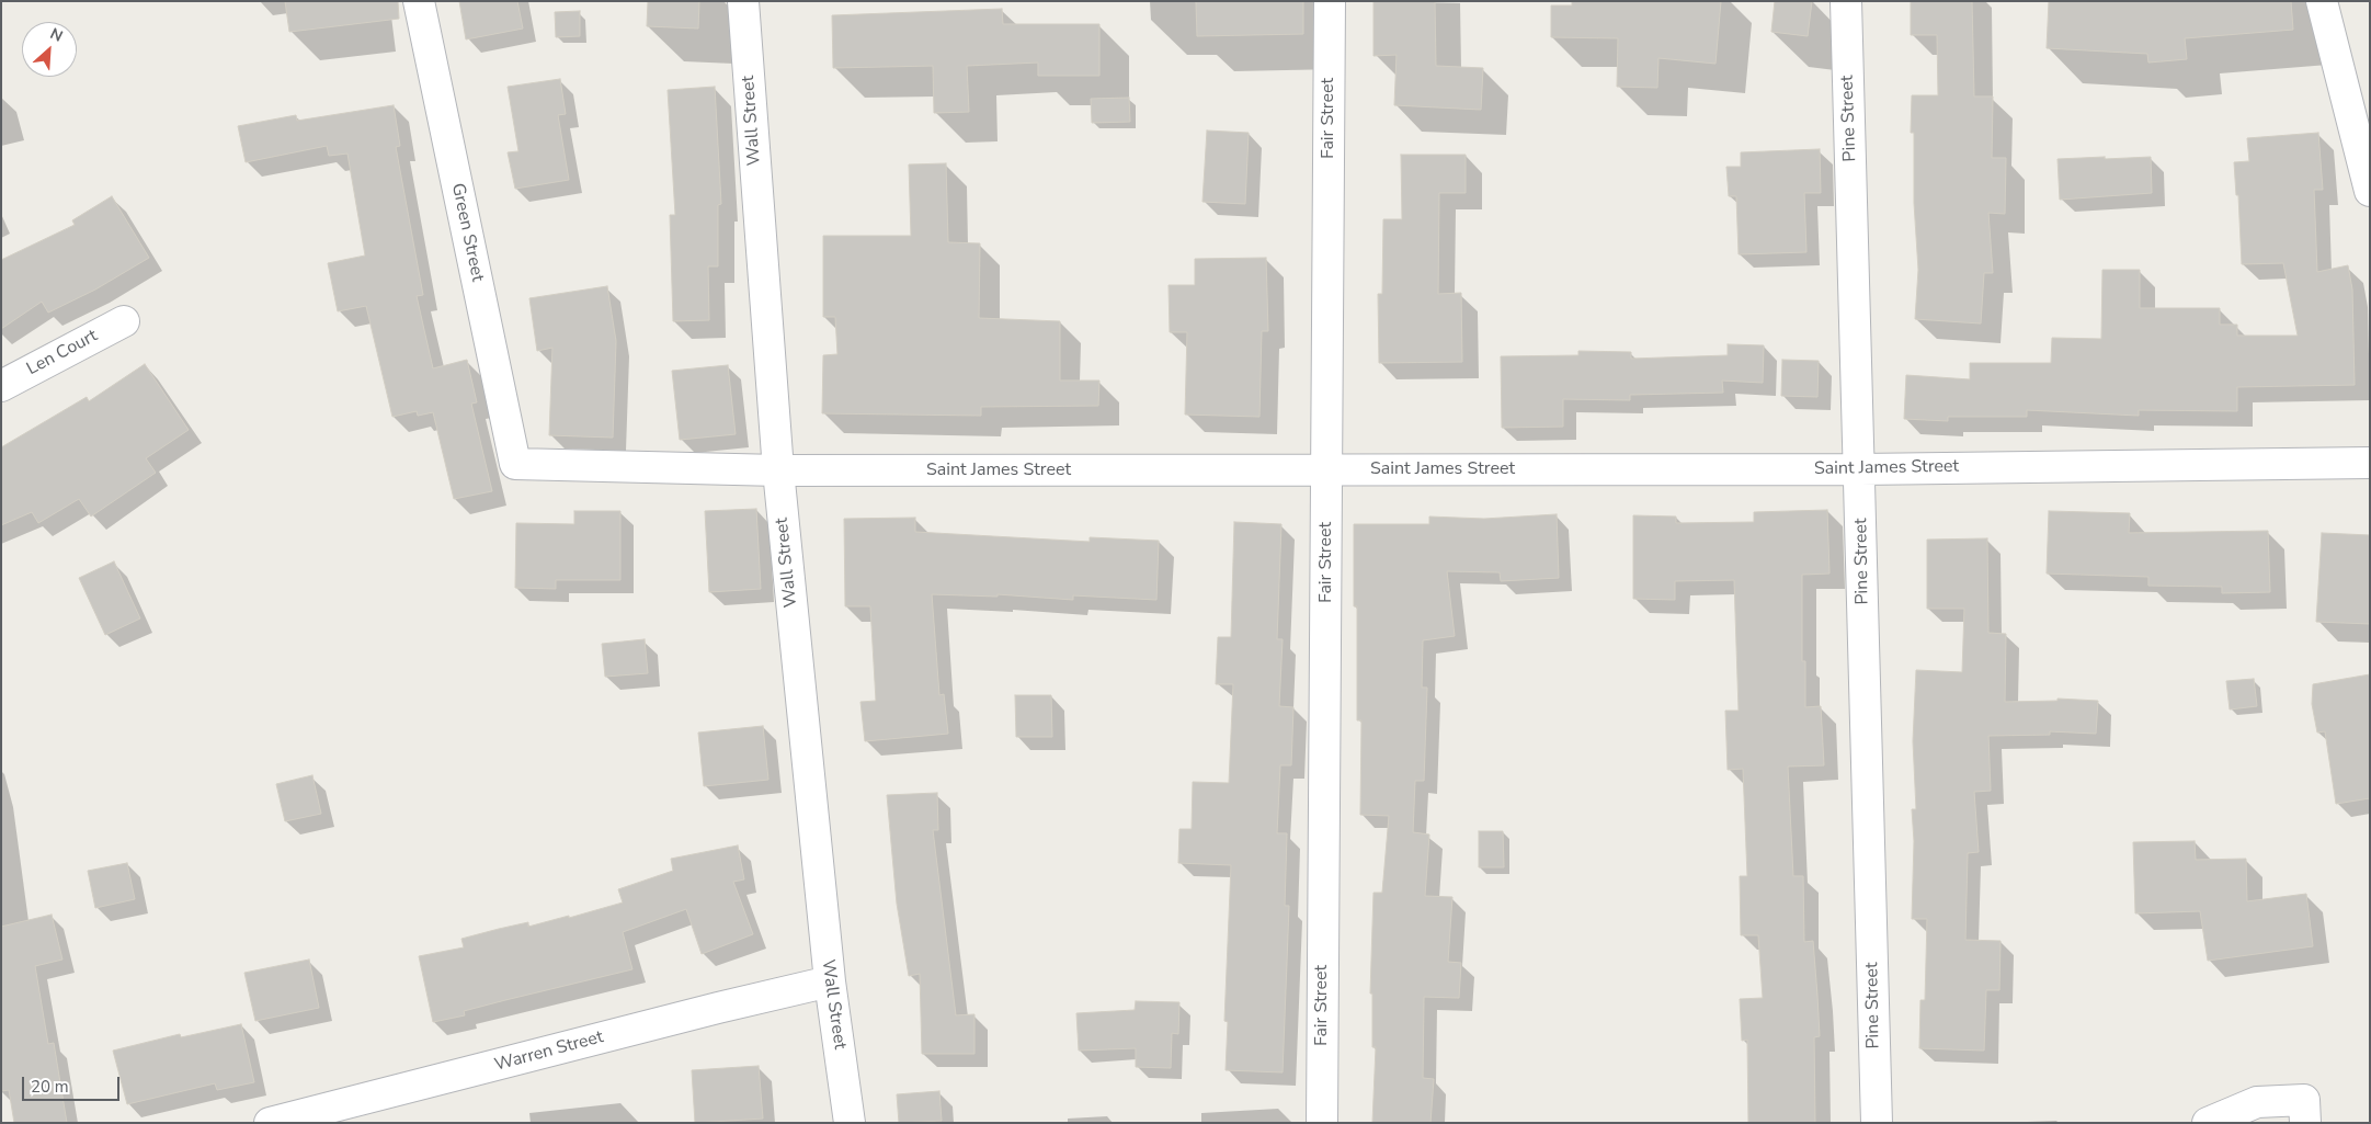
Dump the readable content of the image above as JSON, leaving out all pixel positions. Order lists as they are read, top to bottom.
{
  "streets": {
    "street": [
      "Fair Street",
      "Pine Street",
      "Wall Street",
      "Green Street",
      "Len Court",
      "Saint James Street",
      "Warren Street"
    ]
  },
  "crossings": [
    ["Fair Street", "Saint James Street"],
    ["Pine Street", "Saint James Street"],
    ["Wall Street", "Saint James Street"],
    ["Wall Street", "Warren Street"],
    ["Green Street", "Saint James Street"]
  ],
  "scale_bar": "20 m",
  "north": "top right"
}
